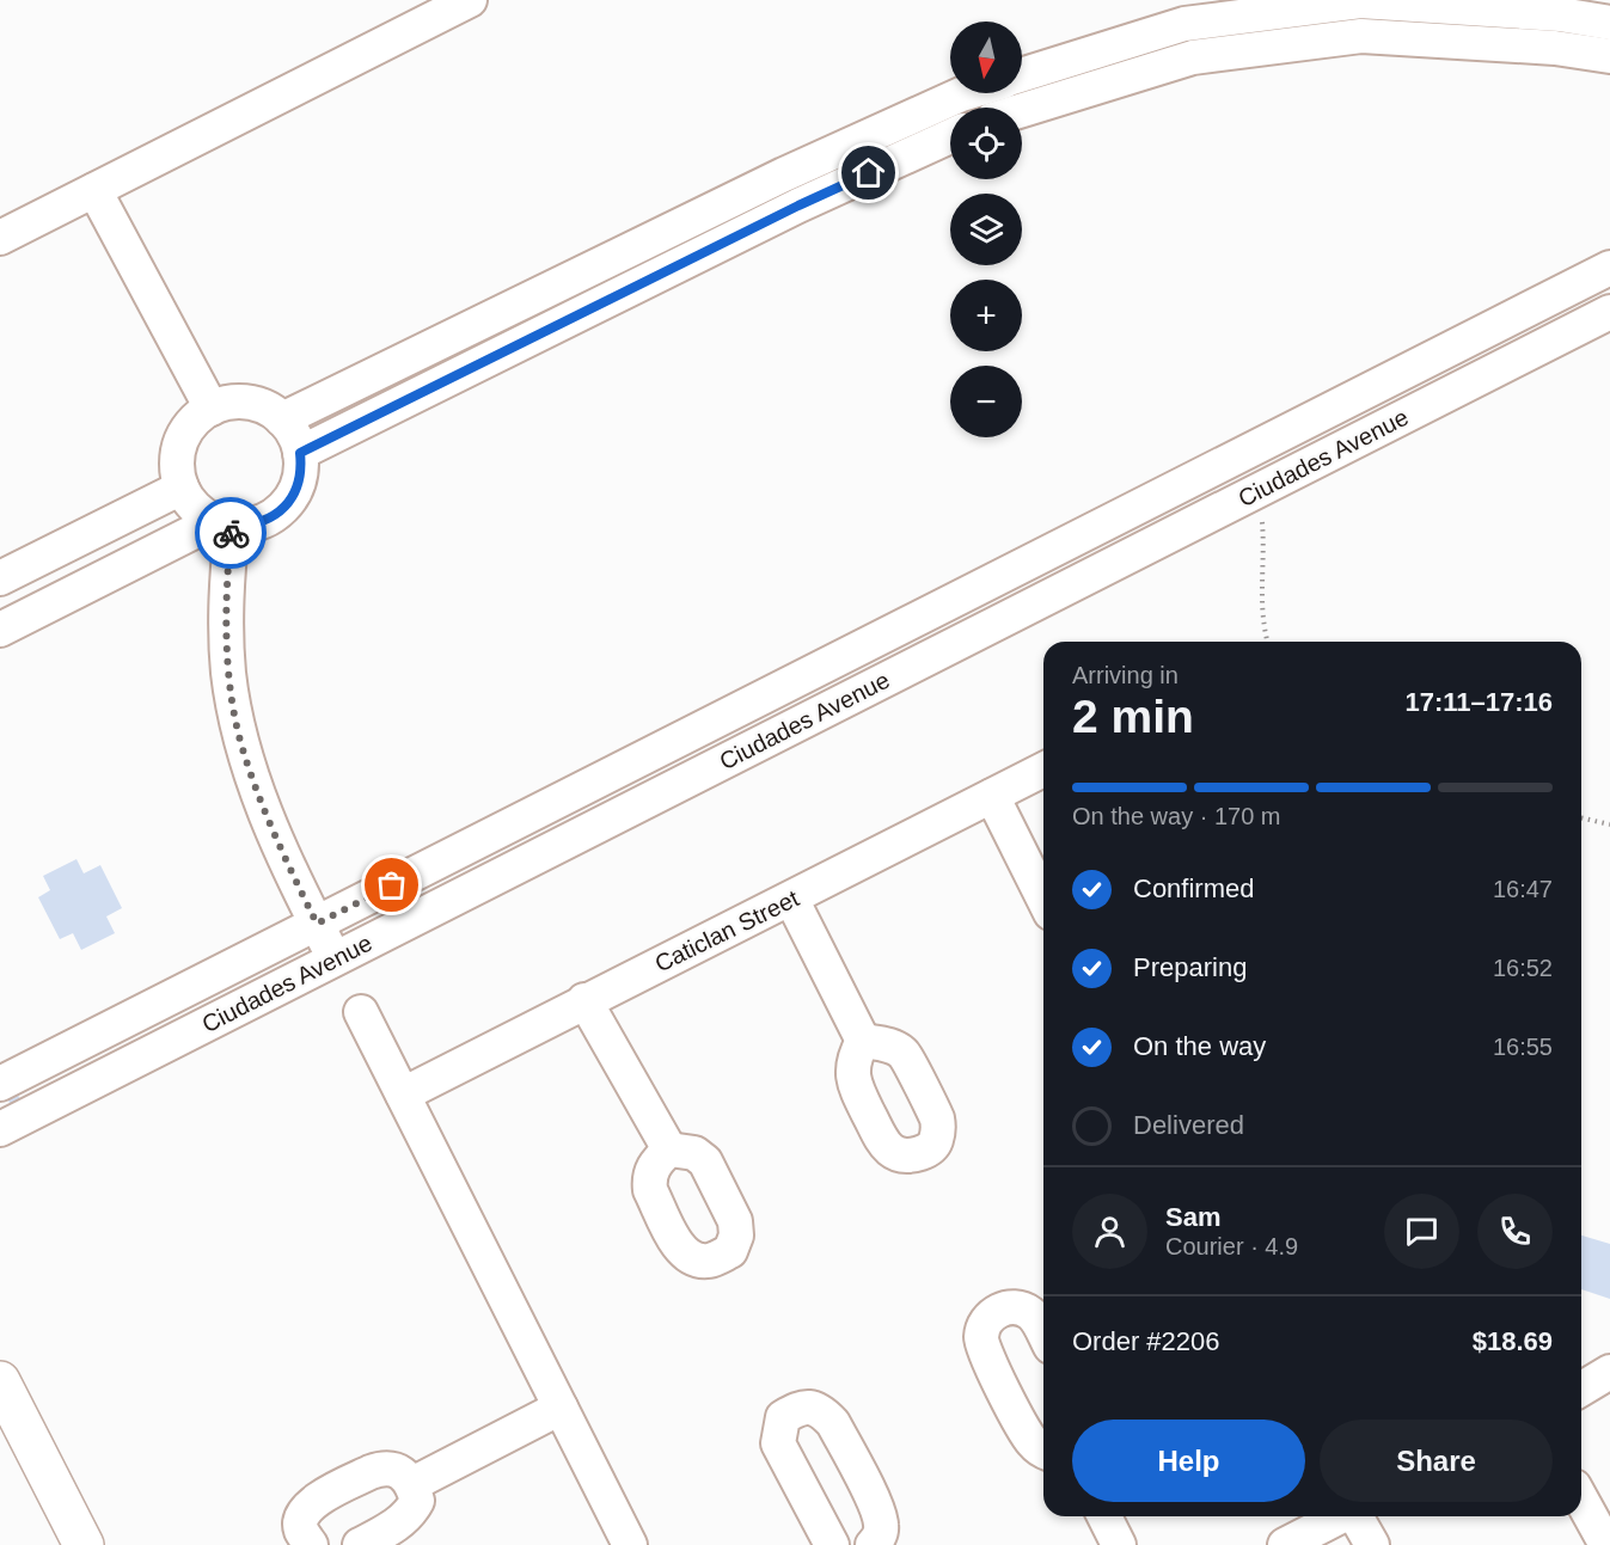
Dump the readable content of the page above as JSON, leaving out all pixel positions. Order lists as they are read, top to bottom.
{
  "streets": {
    "street": ["Ciudades Avenue", "Caticlan Street"]
  },
  "north": "bottom",
  "page": {
    "map_buttons": ["+", "−"],
    "heading": ["2 min", "Arriving in", "17:11–17:16"],
    "panel": [
      "Sam",
      "Courier · 4.9",
      "Order #2206",
      "$18.69"
    ],
    "bar": "On the way · 170 m",
    "list": [
      ["Confirmed", "16:47"],
      ["Preparing", "16:52"],
      ["On the way", "16:55"],
      "Delivered"
    ],
    "buttons": ["Help", "Share"]
  }
}
